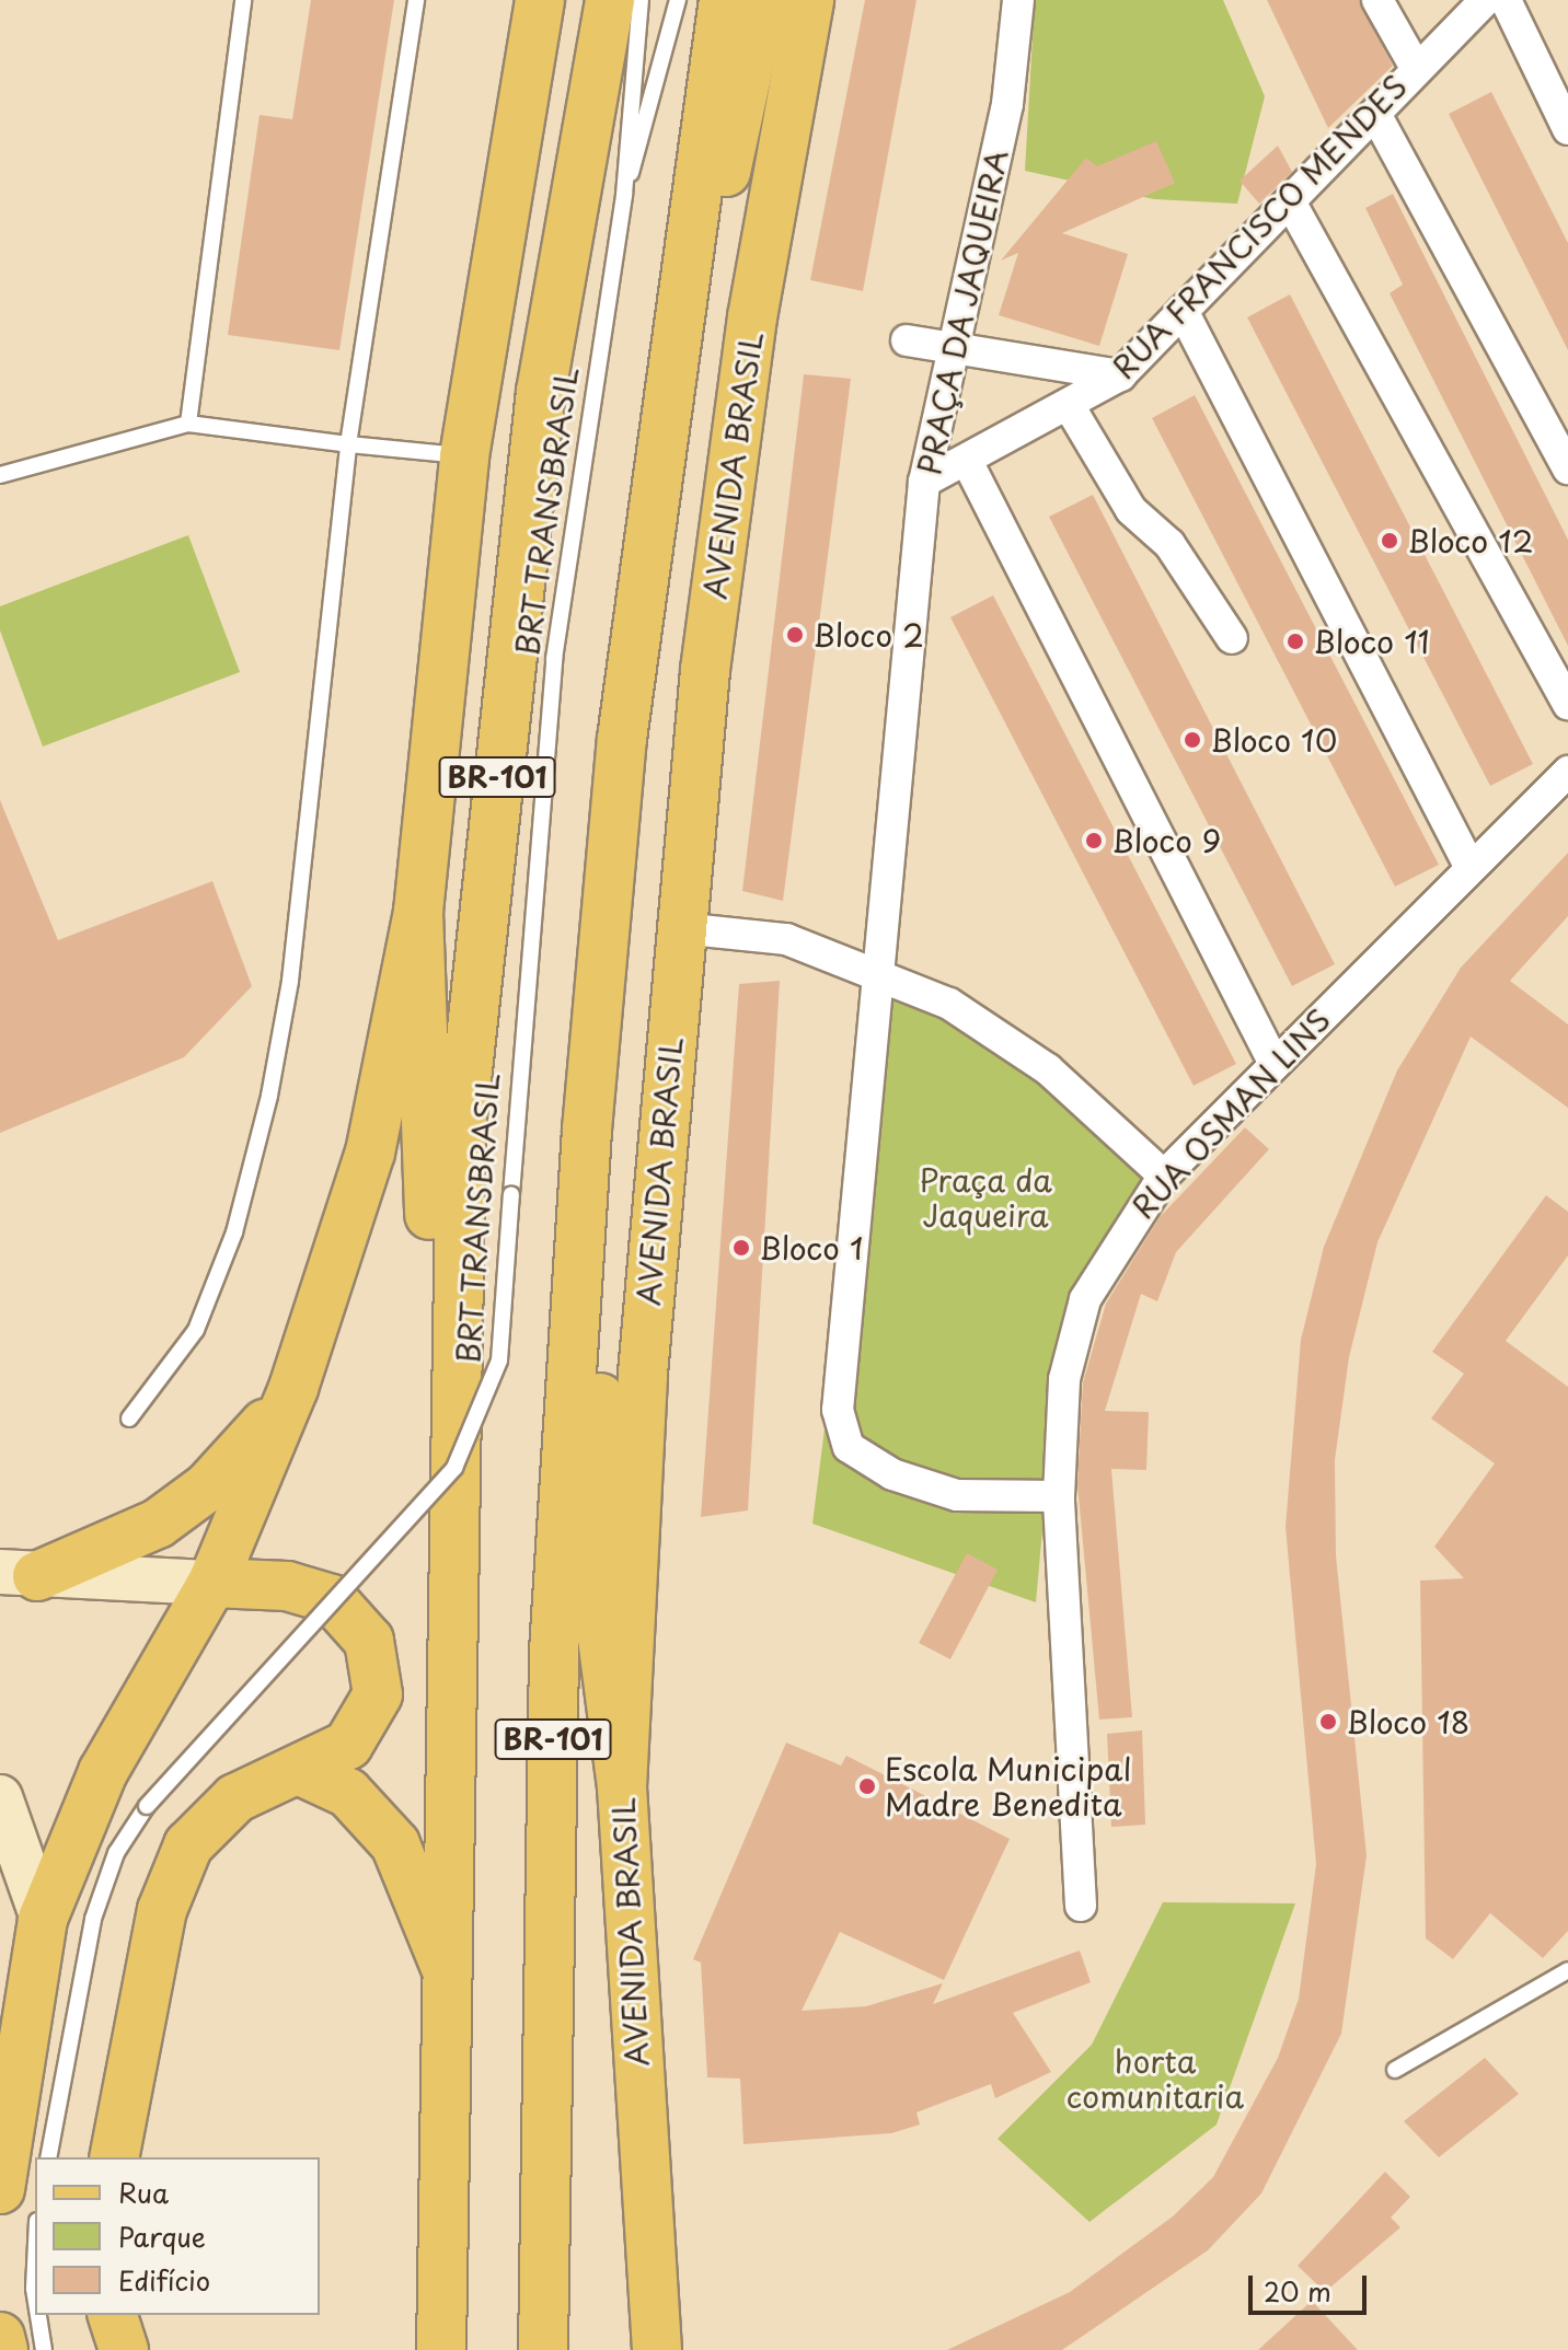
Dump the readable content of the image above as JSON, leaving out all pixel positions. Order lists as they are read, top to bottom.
{
  "streets": {
    "main road": ["AVENIDA BRASIL", "BR-101"],
    "street": ["RUA FRANCISCO MENDES", "PRAÇA DA JAQUEIRA", "RUA OSMAN LINS"],
    "lane": ["BRT TRANSBRASIL"]
  },
  "crossings": [
    ["RUA FRANCISCO MENDES", "PRAÇA DA JAQUEIRA"],
    ["PRAÇA DA JAQUEIRA", "RUA OSMAN LINS"]
  ],
  "parks": ["Praça da Jaqueira", "horta comunitaria"],
  "places": [
    "Bloco 12",
    "Bloco 2",
    "Bloco 11",
    "Bloco 10",
    "Bloco 9",
    "Bloco 1",
    "Bloco 18",
    "Escola Municipal Madre Benedita"
  ],
  "legend": ["Rua", "Parque", "Edifício"],
  "scale_bar": "20 m"
}
